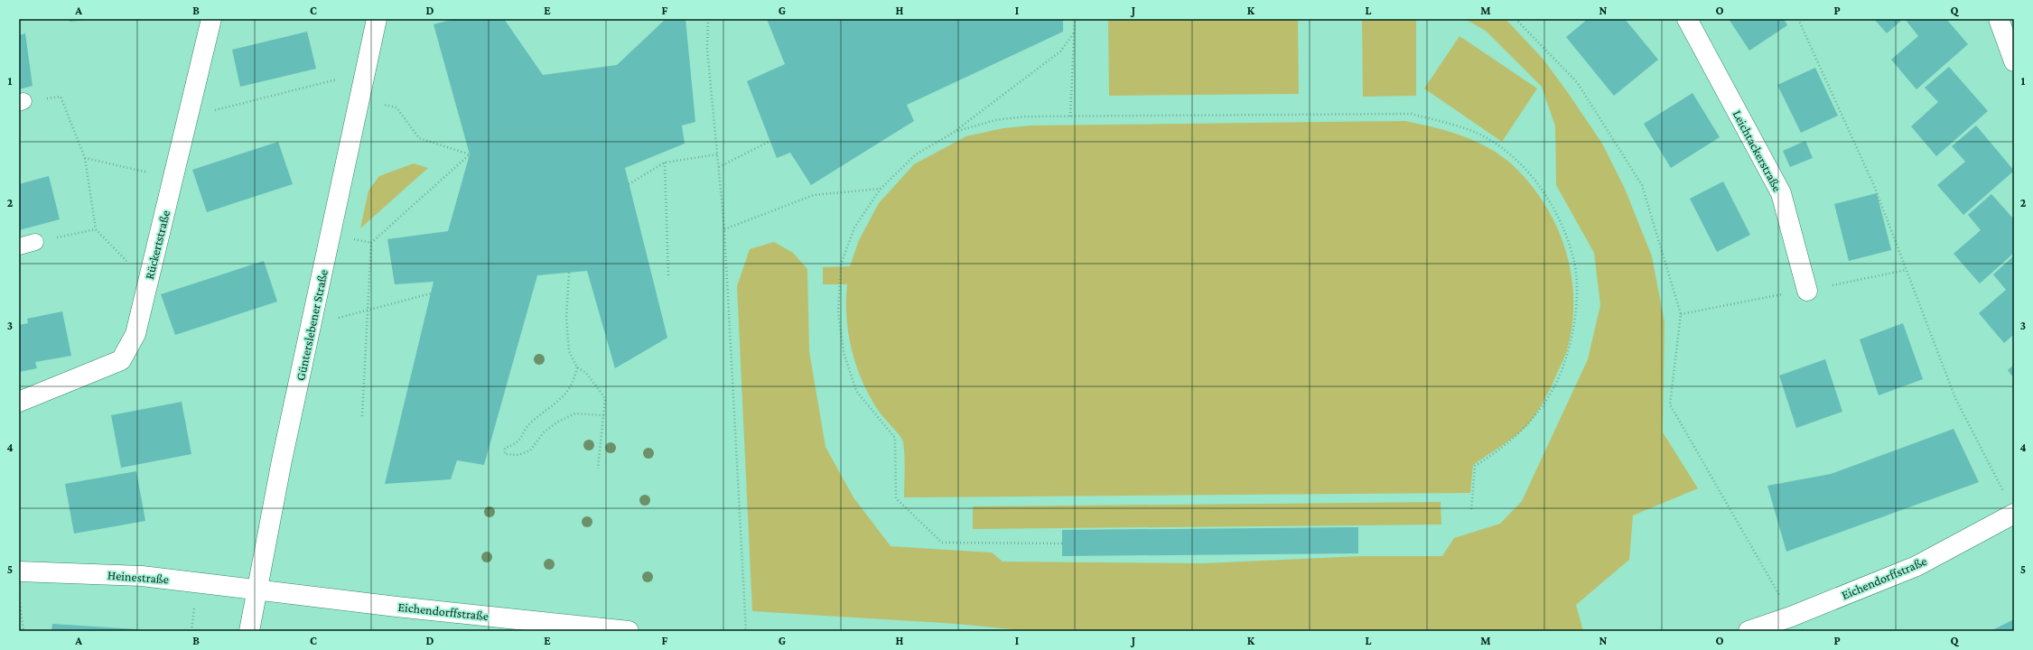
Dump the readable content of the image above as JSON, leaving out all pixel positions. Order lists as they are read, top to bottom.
{
  "streets": {
    "street": [
      "Leichtackerstraße",
      "Rückertstraße",
      "Günterslebener Straße",
      "Heinestraße",
      "Eichendorffstraße"
    ]
  },
  "crossings": [
    ["Günterslebener Straße", "Heinestraße"],
    ["Günterslebener Straße", "Eichendorffstraße"],
    ["Heinestraße", "Eichendorffstraße"]
  ],
  "grid": {
    "columns": [
      "A",
      "B",
      "C",
      "D",
      "E",
      "F",
      "G",
      "H",
      "I",
      "J",
      "K",
      "L",
      "M",
      "N",
      "O",
      "P",
      "Q"
    ],
    "rows": [
      "1",
      "2",
      "3",
      "4",
      "5"
    ]
  }
}
